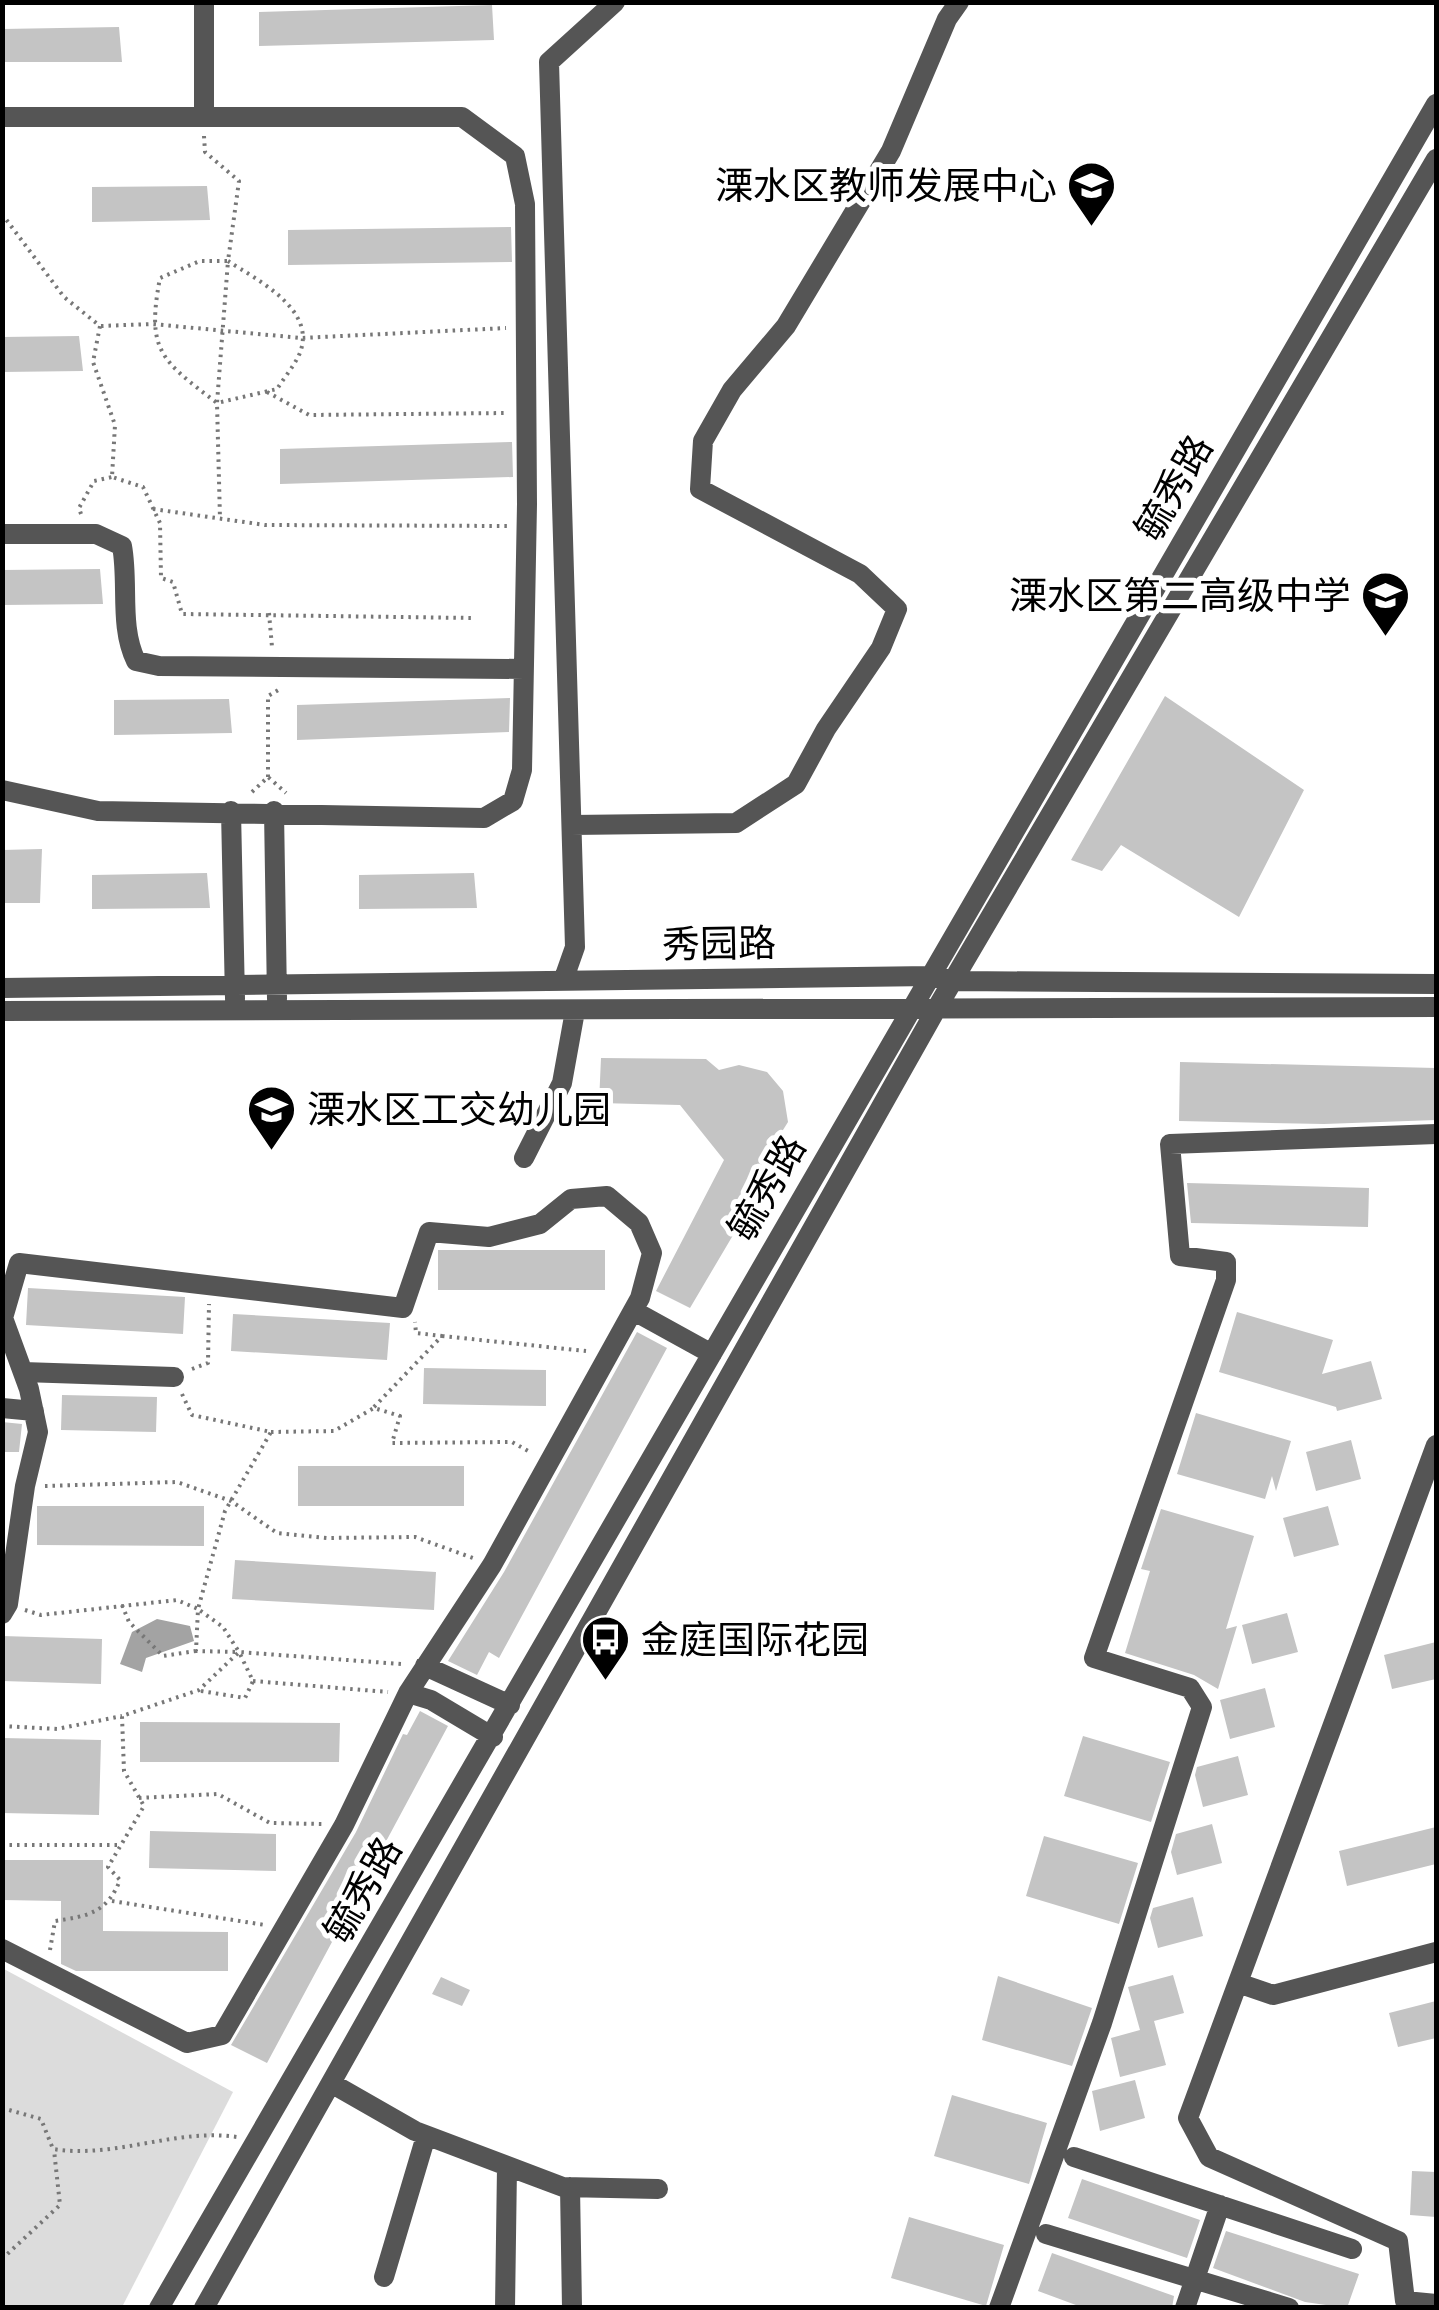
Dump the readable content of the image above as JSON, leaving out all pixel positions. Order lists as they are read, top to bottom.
{
  "streets": {
    "street": ["毓秀路", "秀园路"]
  },
  "crossings": [
    ["毓秀路", "秀园路"]
  ],
  "places": {
    "school or university": ["溧水区教师发展中心", "溧水区第二高级中学", "溧水区工交幼儿园"],
    "bus stop": ["金庭国际花园"]
  }
}
